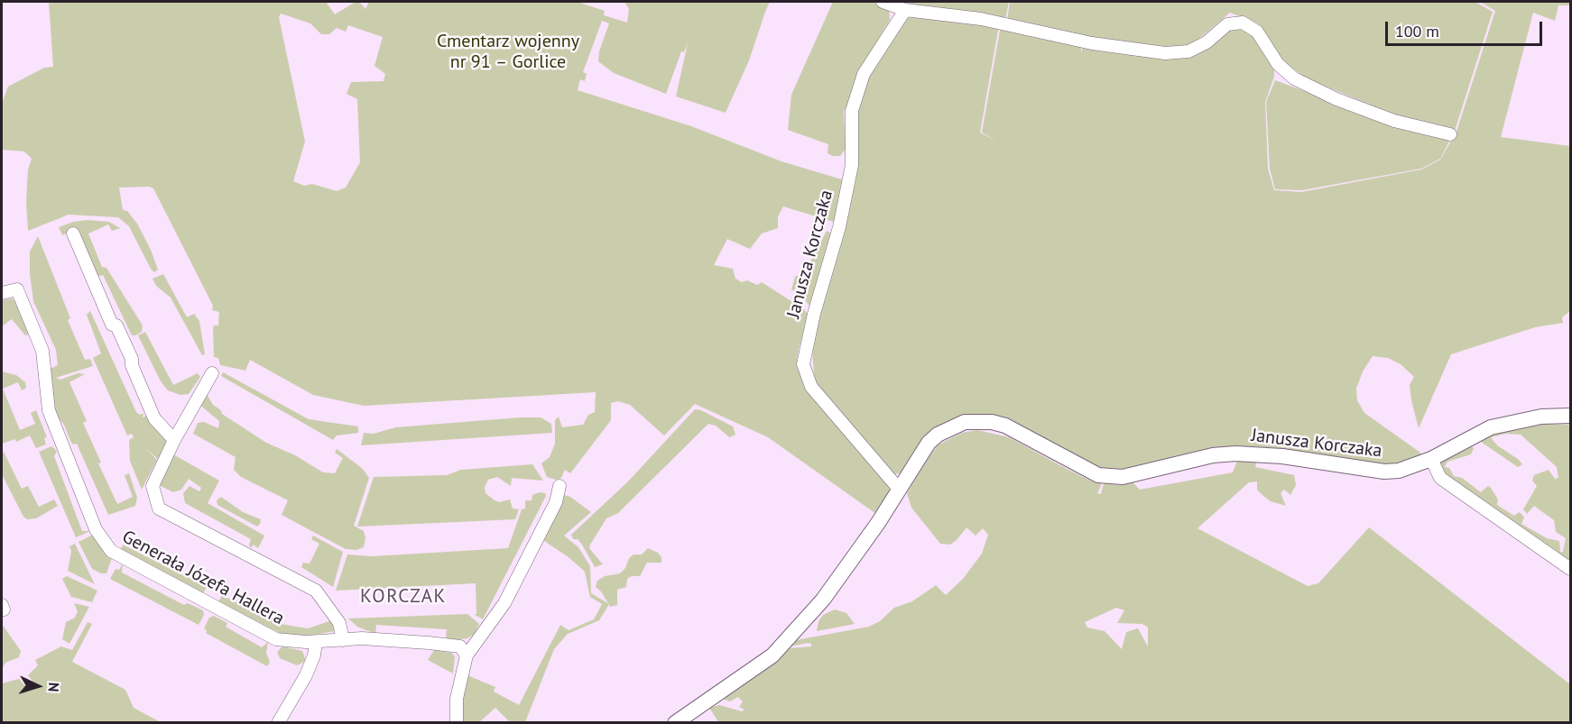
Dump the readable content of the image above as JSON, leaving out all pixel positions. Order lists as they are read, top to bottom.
{
  "streets": {
    "street": ["Janusza Korczaka", "Generała Józefa Hallera"]
  },
  "districts": ["KORCZAK"],
  "parks": ["Cmentarz wojenny nr 91 – Gorlice"],
  "scale_bar": "100 m",
  "north": "right"
}
